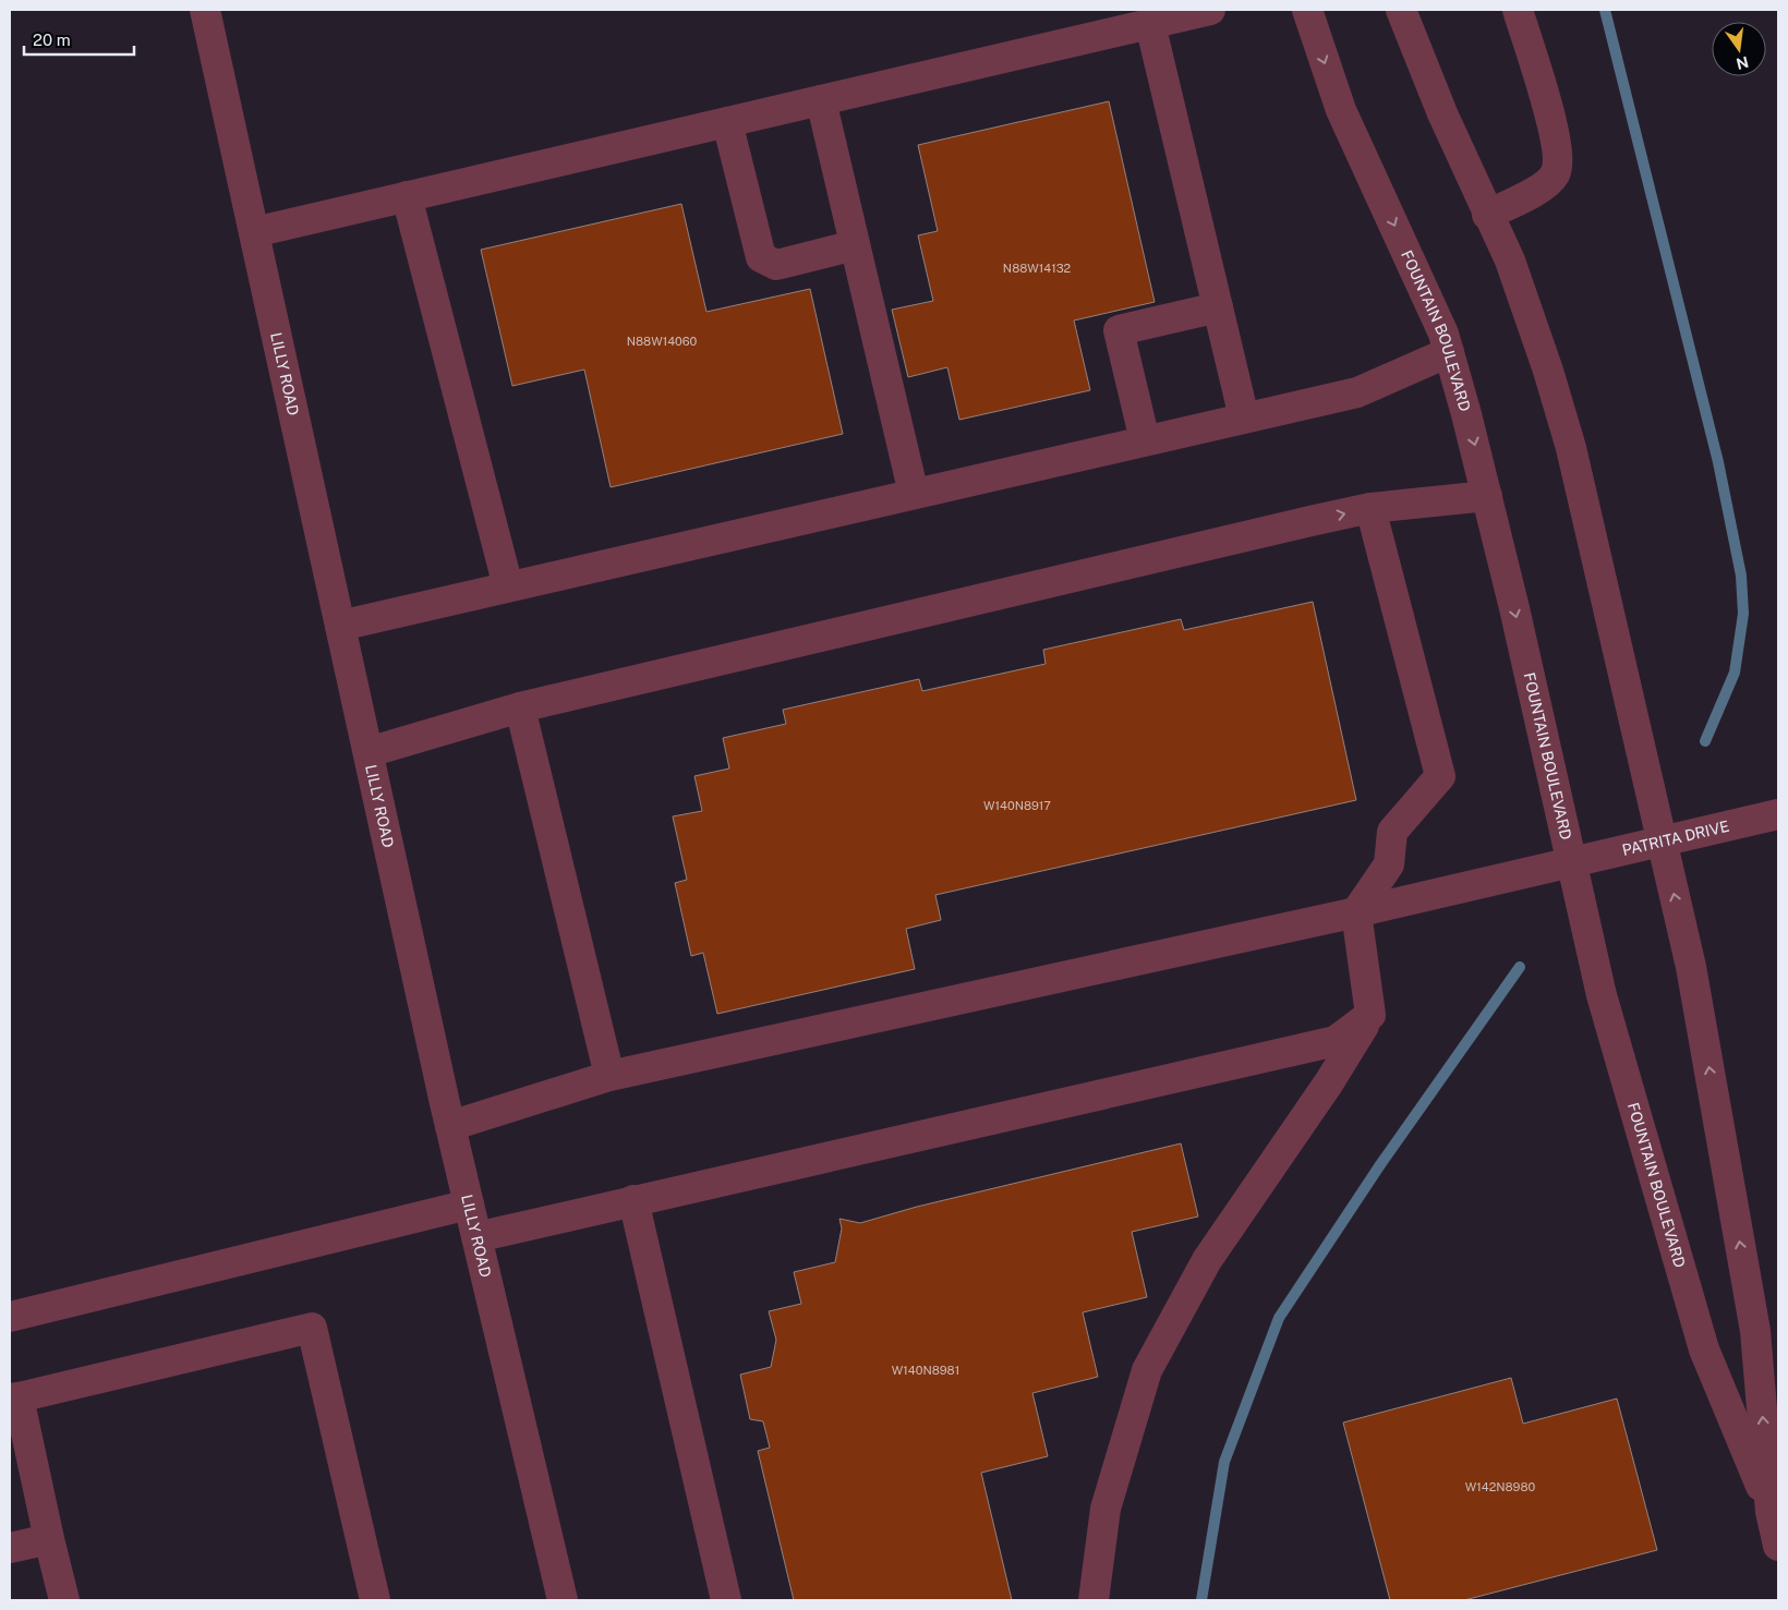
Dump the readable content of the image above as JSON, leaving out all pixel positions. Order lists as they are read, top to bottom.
{
  "streets": {
    "street": ["FOUNTAIN BOULEVARD", "LILLY ROAD", "PATRITA DRIVE"]
  },
  "crossings": [
    ["FOUNTAIN BOULEVARD", "PATRITA DRIVE"],
    ["LILLY ROAD", "PATRITA DRIVE"]
  ],
  "house_numbers": [
    "N88W14132",
    "N88W14060",
    "W140N8917",
    "W140N8981",
    "W142N8980"
  ],
  "scale_bar": "20 m",
  "north": "bottom"
}
